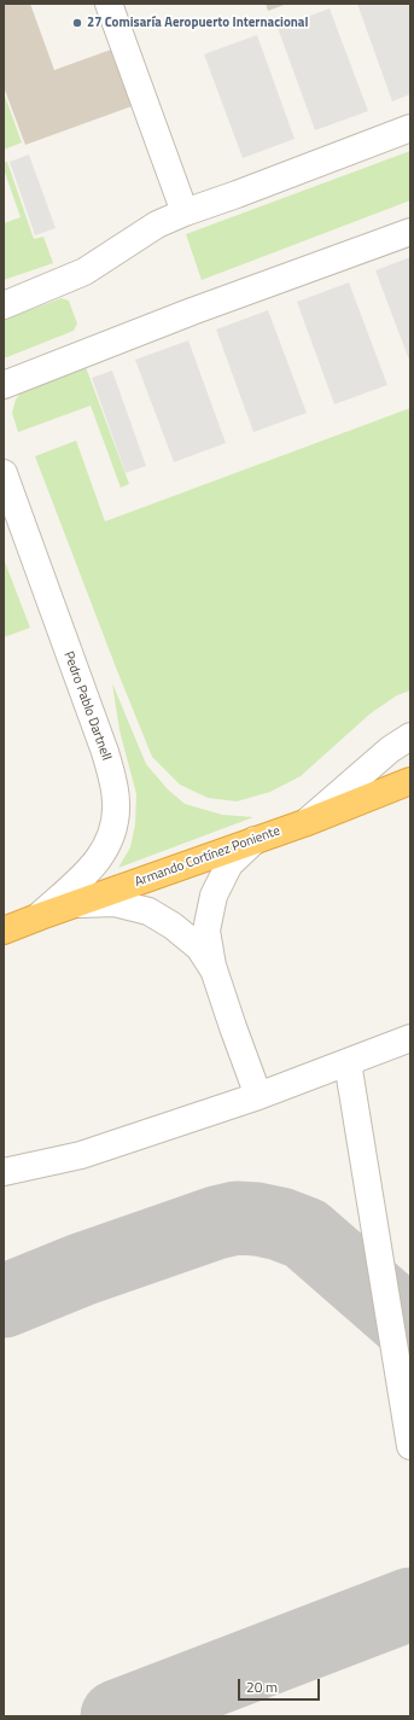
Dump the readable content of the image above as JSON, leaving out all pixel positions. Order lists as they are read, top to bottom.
{
  "streets": {
    "highway": ["Armando Cortínez Poniente"],
    "street": ["Pedro Pablo Dartnell"]
  },
  "crossings": [
    ["Pedro Pablo Dartnell", "Armando Cortínez Poniente"]
  ],
  "places": ["27 Comisaría Aeropuerto Internacional"],
  "scale_bar": "20 m"
}
